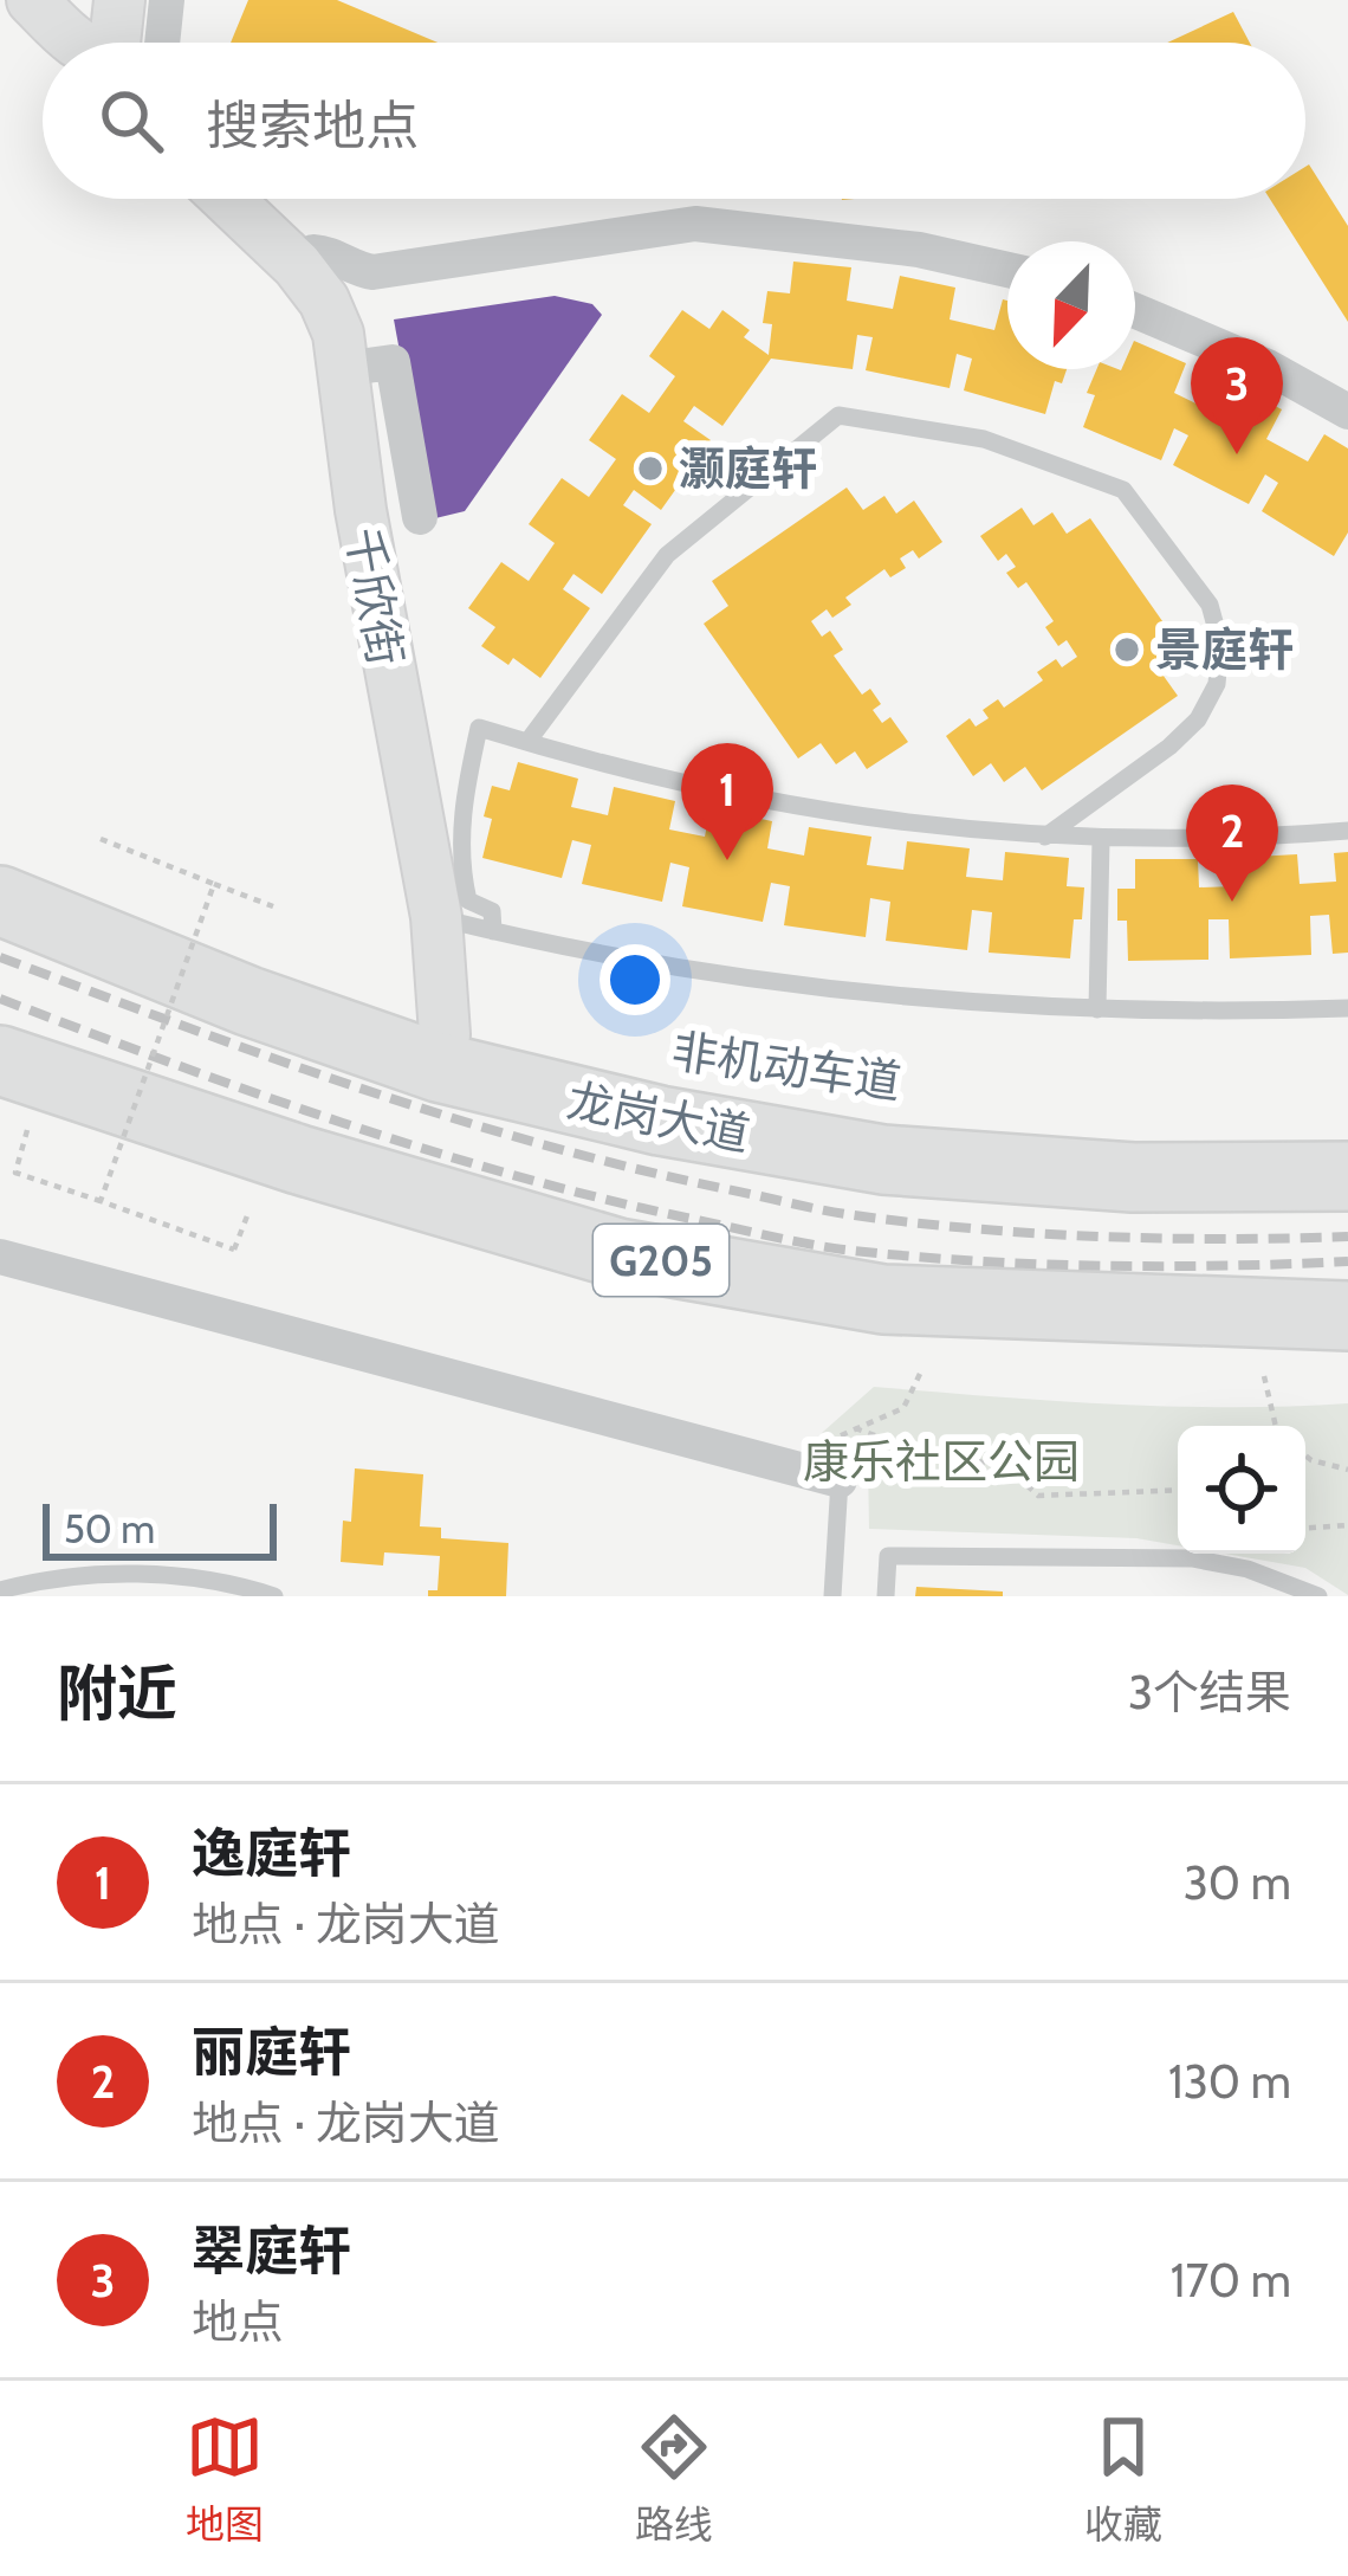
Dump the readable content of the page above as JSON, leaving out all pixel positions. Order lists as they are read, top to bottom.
{
  "streets": {
    "highway": ["龙岗大道", "G205"],
    "street": ["千欣街"]
  },
  "crossings": [
    ["千欣街", "龙岗大道"]
  ],
  "parks": ["康乐社区公园"],
  "places": ["灏庭轩", "景庭轩"],
  "scale_bar": "50 m",
  "north": "bottom left",
  "page": {
    "search": "搜索地点",
    "pins": ["3", "1", "2"],
    "scale": "50 m",
    "heading": ["附近", "3个结果"],
    "list": [
      {
        "mark": "1",
        "name": "逸庭轩",
        "note": "地点 · 龙岗大道",
        "value": "30 m"
      },
      {
        "mark": "2",
        "name": "丽庭轩",
        "note": "地点 · 龙岗大道",
        "value": "130 m"
      },
      {
        "mark": "3",
        "name": "翠庭轩",
        "note": "地点",
        "value": "170 m"
      }
    ],
    "nav": ["地图", "路线", "收藏"]
  }
}
